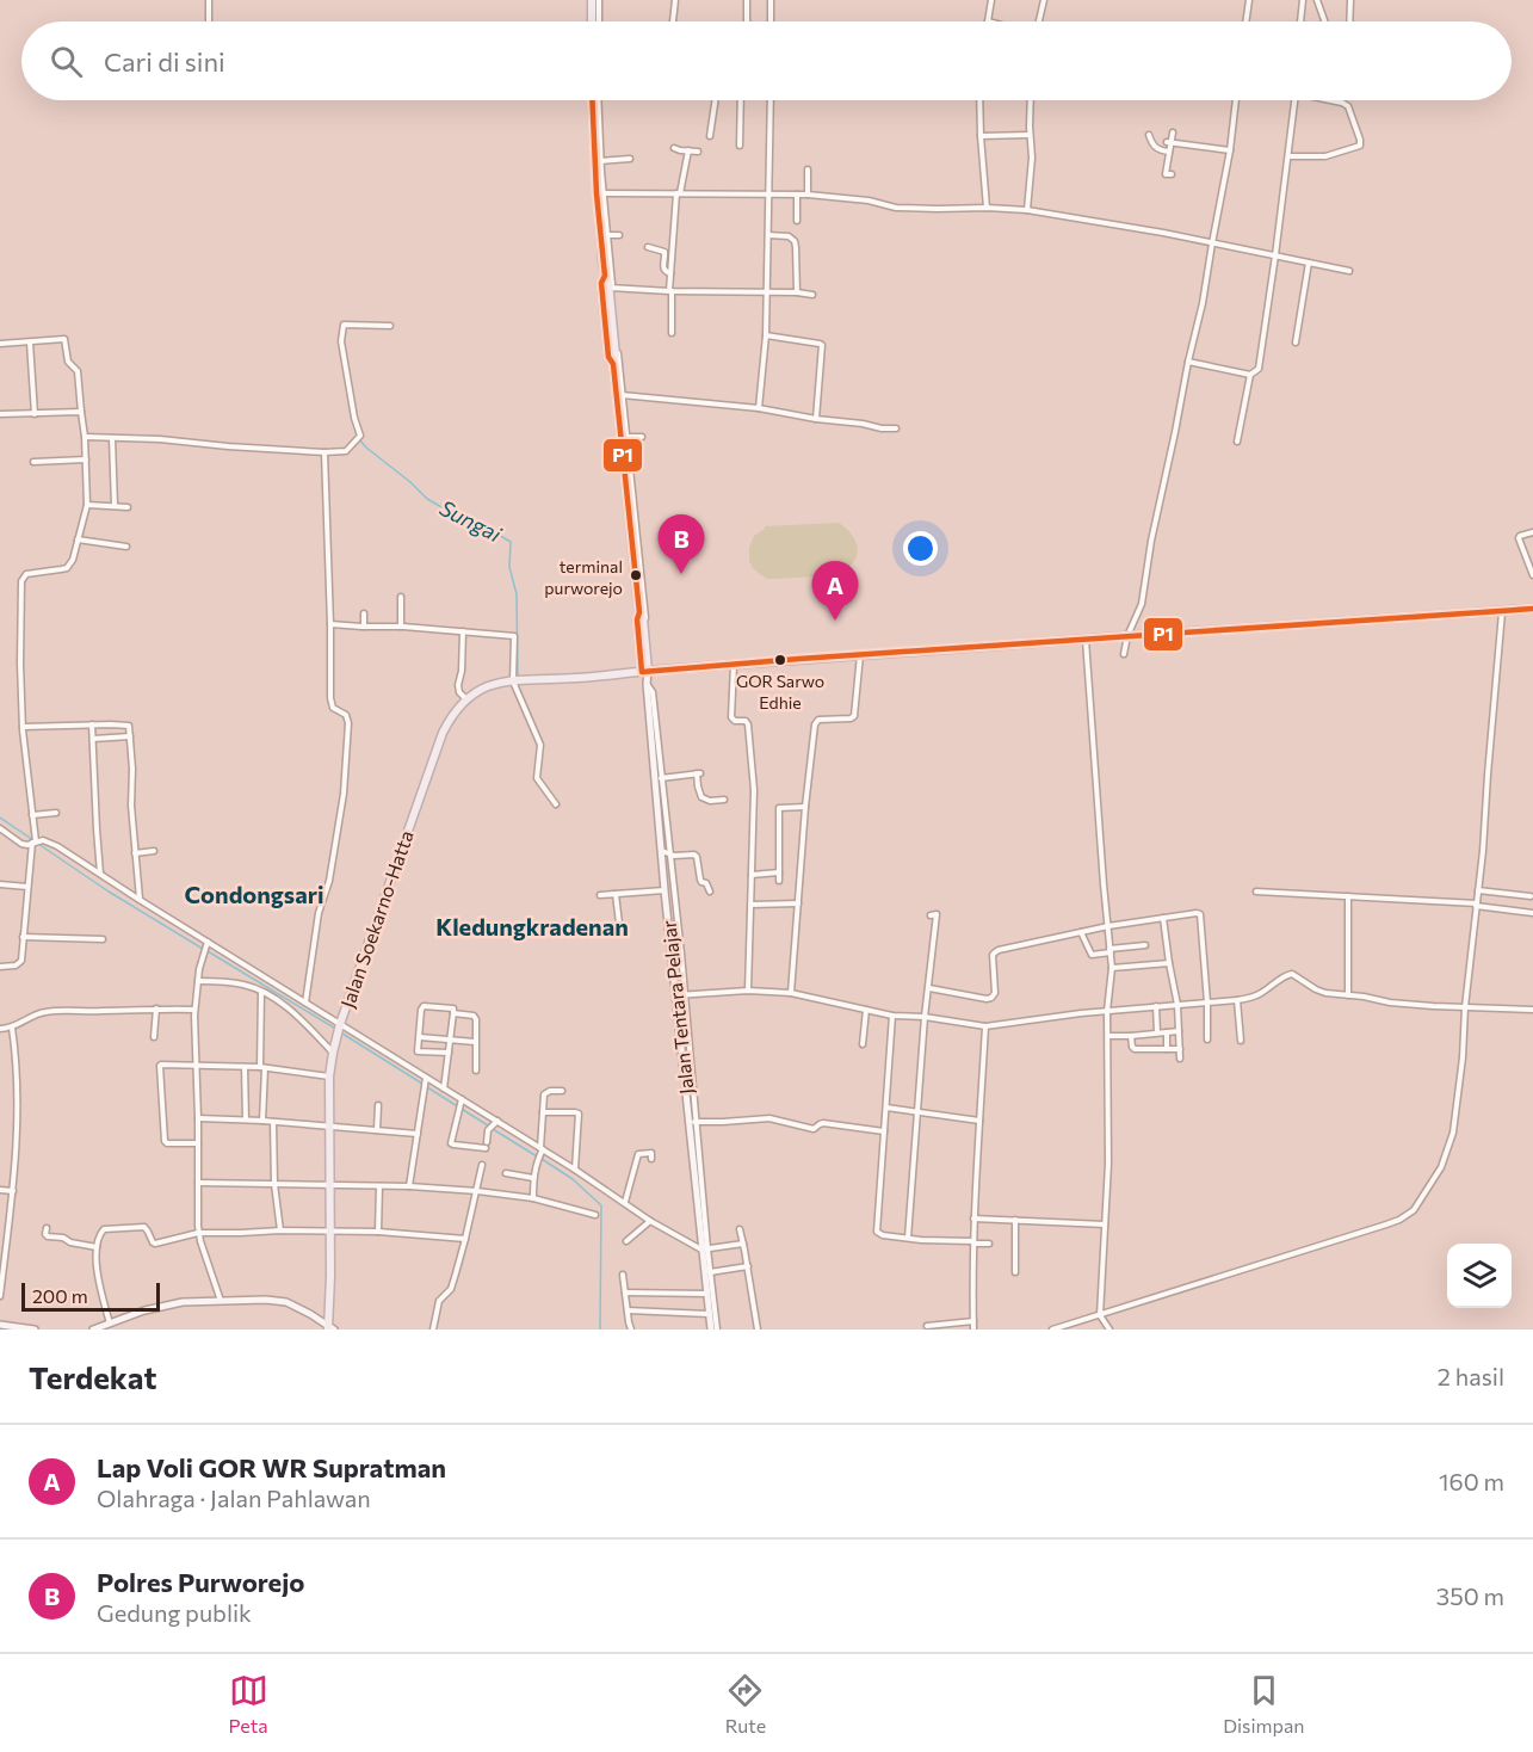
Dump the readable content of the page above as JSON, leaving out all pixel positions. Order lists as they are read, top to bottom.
{
  "streets": {
    "highway": ["Jalan Soekarno-Hatta"],
    "main road": ["Jalan Tentara Pelajar"]
  },
  "crossings": [
    ["Jalan Soekarno-Hatta", "Jalan Tentara Pelajar"]
  ],
  "districts": ["Condongsari", "Kledungkradenan"],
  "water": ["Sungai"],
  "places": ["terminal purworejo", "GOR Sarwo Edhie"],
  "lines": ["transit line P1"],
  "scale_bar": "200 m",
  "page": {
    "search": "Cari di sini",
    "pins": ["B", "A"],
    "scale": "200 m",
    "heading": ["Terdekat", "2 hasil"],
    "list": [
      {
        "mark": "A",
        "name": "Lap Voli GOR WR Supratman",
        "note": "Olahraga · Jalan Pahlawan",
        "value": "160 m"
      },
      {
        "mark": "B",
        "name": "Polres Purworejo",
        "note": "Gedung publik",
        "value": "350 m"
      }
    ],
    "nav": ["Peta", "Rute", "Disimpan"]
  }
}
